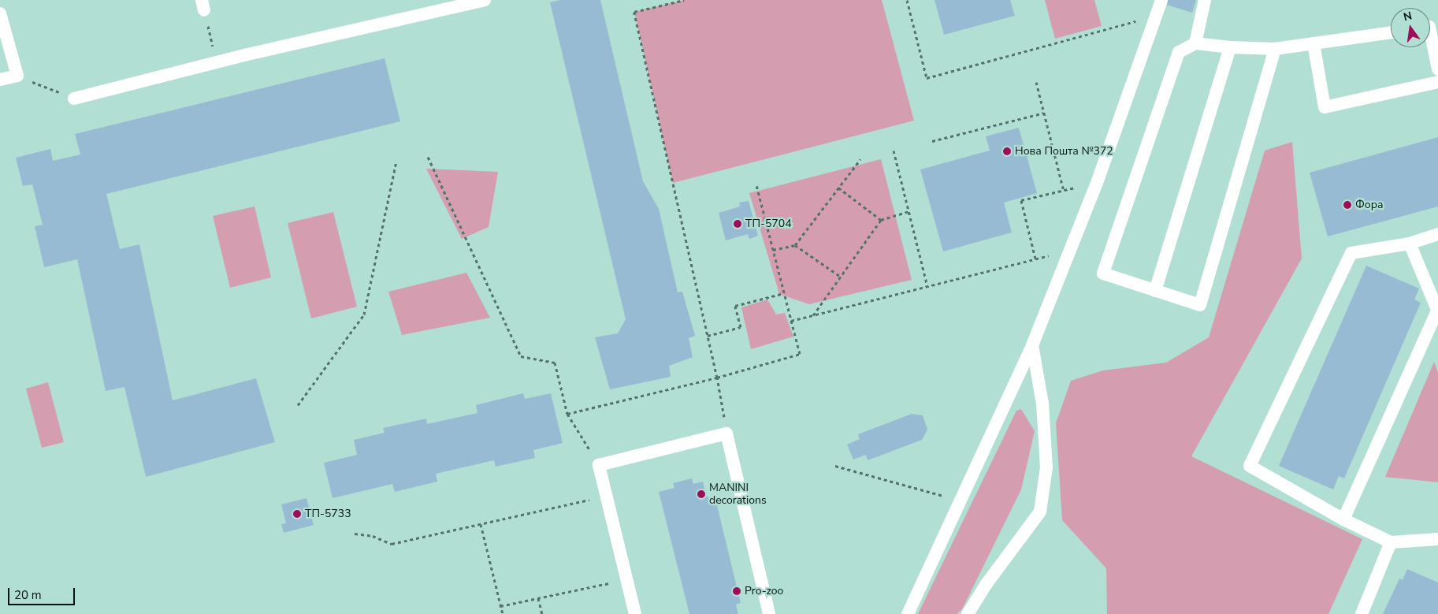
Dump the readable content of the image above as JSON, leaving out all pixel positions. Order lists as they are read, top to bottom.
{
  "places": [
    "Нова Пошта №372",
    "Фора",
    "ТП-5704",
    "MANINI decorations",
    "ТП-5733",
    "Pro-zoo"
  ],
  "scale_bar": "20 m",
  "north": "top"
}
